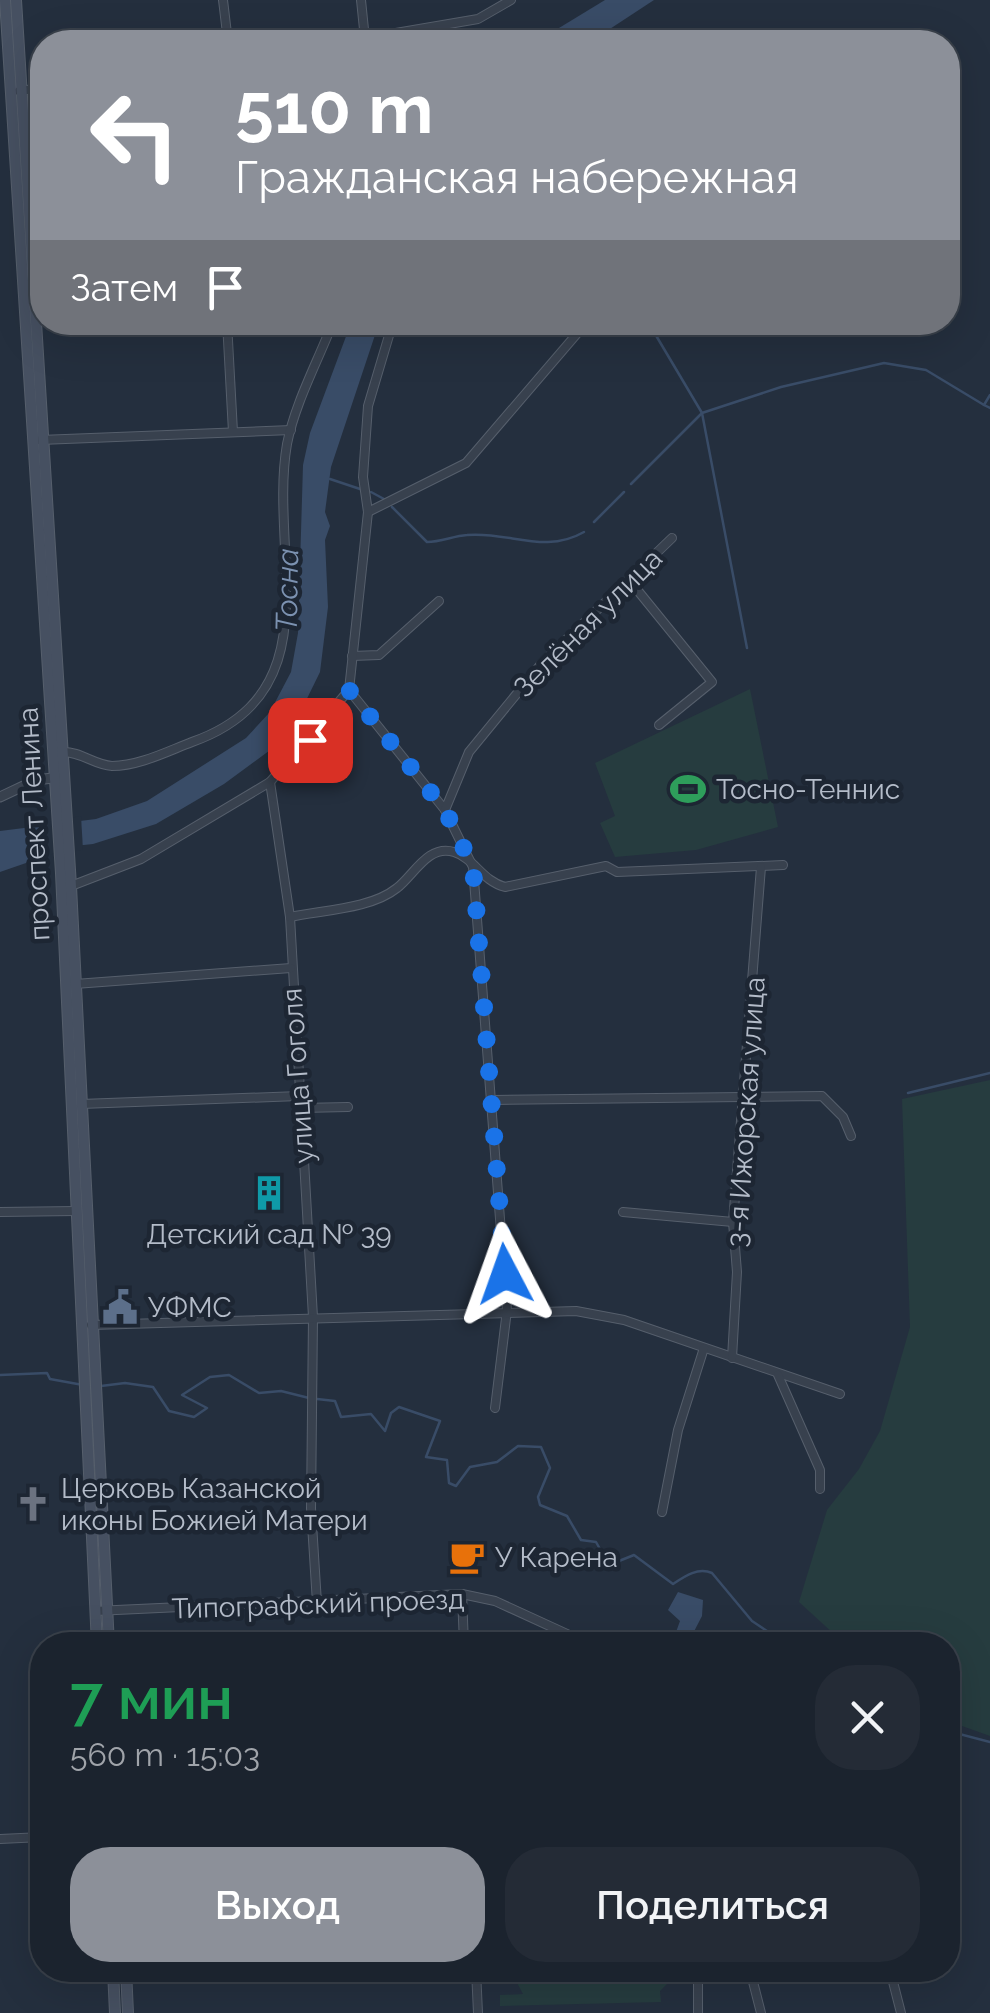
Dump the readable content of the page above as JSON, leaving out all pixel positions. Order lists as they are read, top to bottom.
{
  "streets": {
    "main road": ["проспект Ленина"],
    "street": [
      "Зелёная улица",
      "улица Гоголя",
      "3-я Ижорская улица",
      "Типографский проезд"
    ]
  },
  "crossings": [
    ["проспект Ленина", "Типографский проезд"],
    ["улица Гоголя", "Типографский проезд"]
  ],
  "water": ["Тосна"],
  "places": {
    "sports": ["Тосно-Теннис"],
    "building": ["Детский сад № 39"],
    "public building": ["УФМС"],
    "church": ["Церковь Казанской иконы Божией Матери"],
    "cafe": ["У Карена"]
  },
  "page": {
    "turn": ["510 m", "Гражданская набережная"],
    "then": "Затем",
    "heading": ["7 мин", "560 m · 15:03"],
    "buttons": ["Выход", "Поделиться"]
  }
}
